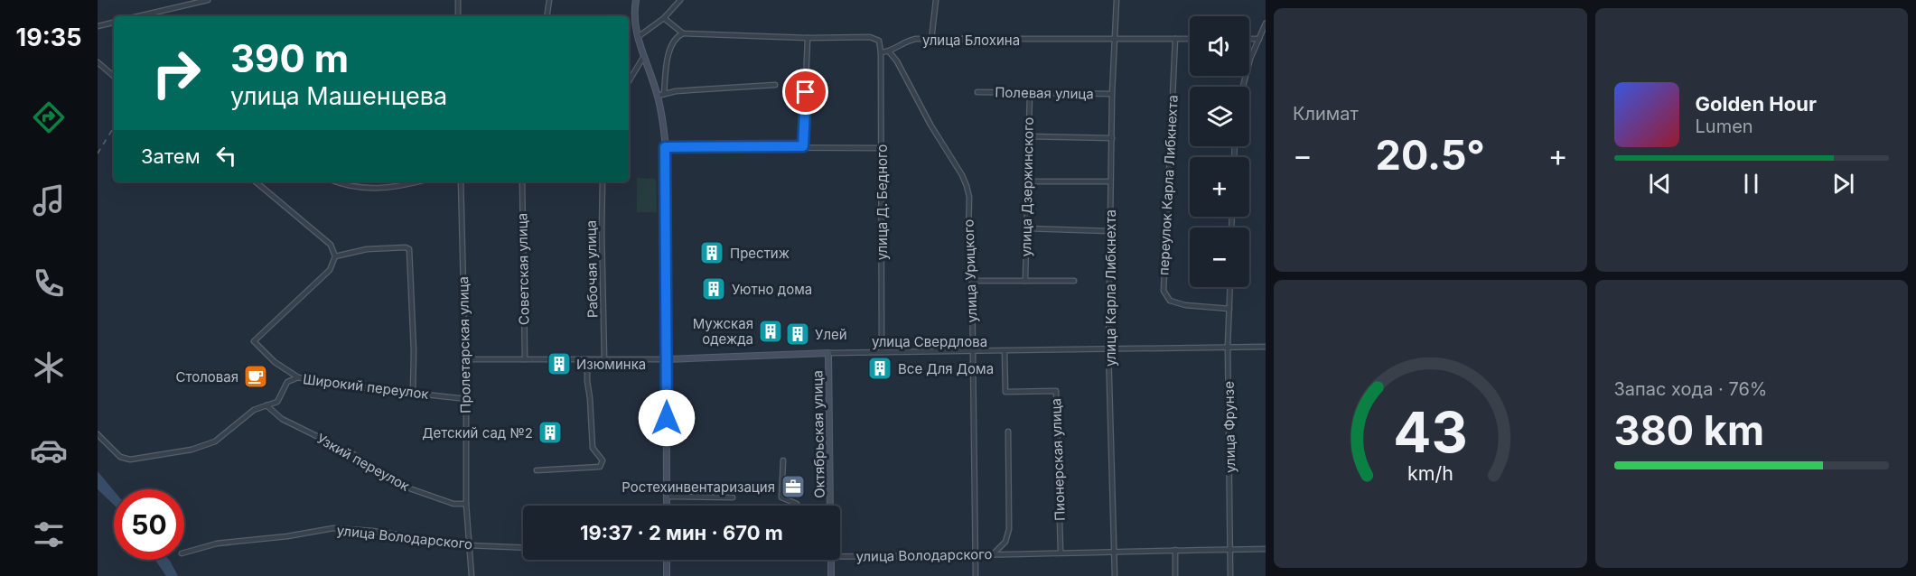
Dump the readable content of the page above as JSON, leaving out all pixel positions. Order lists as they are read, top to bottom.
{
  "streets": {
    "main road": ["улица Свердлова", "Октябрьская улица"],
    "street": [
      "улица Блохина",
      "Полевая улица",
      "переулок Карла Либкнехта",
      "улица Дзержинского",
      "улица Д. Бедного",
      "Советская улица",
      "Рабочая улица",
      "улица Урицкого",
      "улица Карла Либкнехта",
      "Пролетарская улица",
      "Широкий переулок",
      "улица Фрунзе",
      "Пионерская улица",
      "Узкий переулок",
      "улица Володарского"
    ]
  },
  "crossings": [
    ["улица Блохина", "переулок Карла Либкнехта"],
    ["улица Блохина", "улица Д. Бедного"],
    ["улица Блохина", "улица Урицкого"],
    ["улица Блохина", "улица Карла Либкнехта"],
    ["Полевая улица", "улица Дзержинского"],
    ["Полевая улица", "улица Карла Либкнехта"],
    ["переулок Карла Либкнехта", "улица Фрунзе"],
    ["улица Д. Бедного", "улица Свердлова"],
    ["Советская улица", "улица Свердлова"],
    ["Рабочая улица", "улица Свердлова"],
    ["улица Урицкого", "улица Свердлова"],
    ["улица Урицкого", "улица Володарского"],
    ["улица Карла Либкнехта", "улица Свердлова"],
    ["улица Карла Либкнехта", "улица Володарского"],
    ["улица Свердлова", "Пролетарская улица"],
    ["улица Свердлова", "улица Фрунзе"],
    ["улица Свердлова", "Октябрьская улица"],
    ["улица Свердлова", "Пионерская улица"],
    ["Пролетарская улица", "Широкий переулок"],
    ["Пролетарская улица", "Узкий переулок"],
    ["Пролетарская улица", "улица Володарского"],
    ["Широкий переулок", "Узкий переулок"],
    ["улица Фрунзе", "улица Володарского"],
    ["Пионерская улица", "улица Володарского"]
  ],
  "places": {
    "building": [
      "Престиж",
      "Уютно дома",
      "Мужская одежда",
      "Улей",
      "Изюминка",
      "Все Для Дома",
      "Детский сад №2"
    ],
    "cafe": ["Столовая"],
    "office": ["Ростехинвентаризация"]
  },
  "page": {
    "tabs": "19:35",
    "tile": [
      "Климат",
      ["Запас хода · 76%", "380 km"]
    ],
    "map_buttons": ["+", "−"],
    "turn": ["390 m", "улица Машенцева"],
    "song": ["Golden Hour", "Lumen"],
    "then": "Затем",
    "heat": ["−", "20.5°", "+"],
    "limit": "50",
    "trip": "19:37 · 2 мин · 670 m",
    "gauge": ["43", "km/h"]
  }
}
